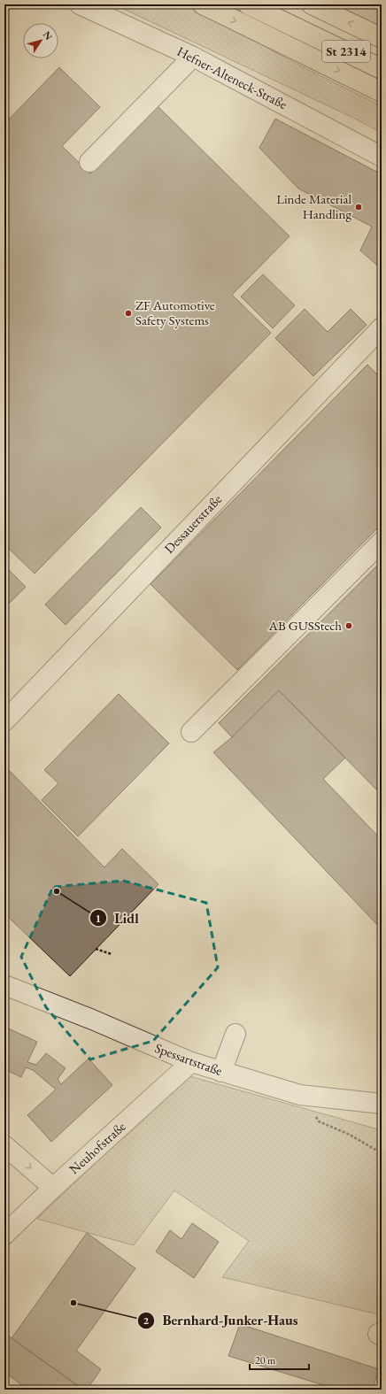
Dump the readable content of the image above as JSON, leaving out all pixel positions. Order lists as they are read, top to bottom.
{
  "streets": {
    "highway": ["St 2314"],
    "street": [
      "Hefner-Alteneck-Straße",
      "Dessauerstraße",
      "Spessartstraße",
      "Neuhofstraße"
    ]
  },
  "crossings": [
    ["Spessartstraße", "Neuhofstraße"]
  ],
  "places": [
    "Linde Material Handling",
    "ZF Automotive Safety Systems",
    "AB GUSStech",
    "Lidl",
    "Bernhard-Junker-Haus"
  ],
  "scale_bar": "20 m",
  "north": "top right"
}
